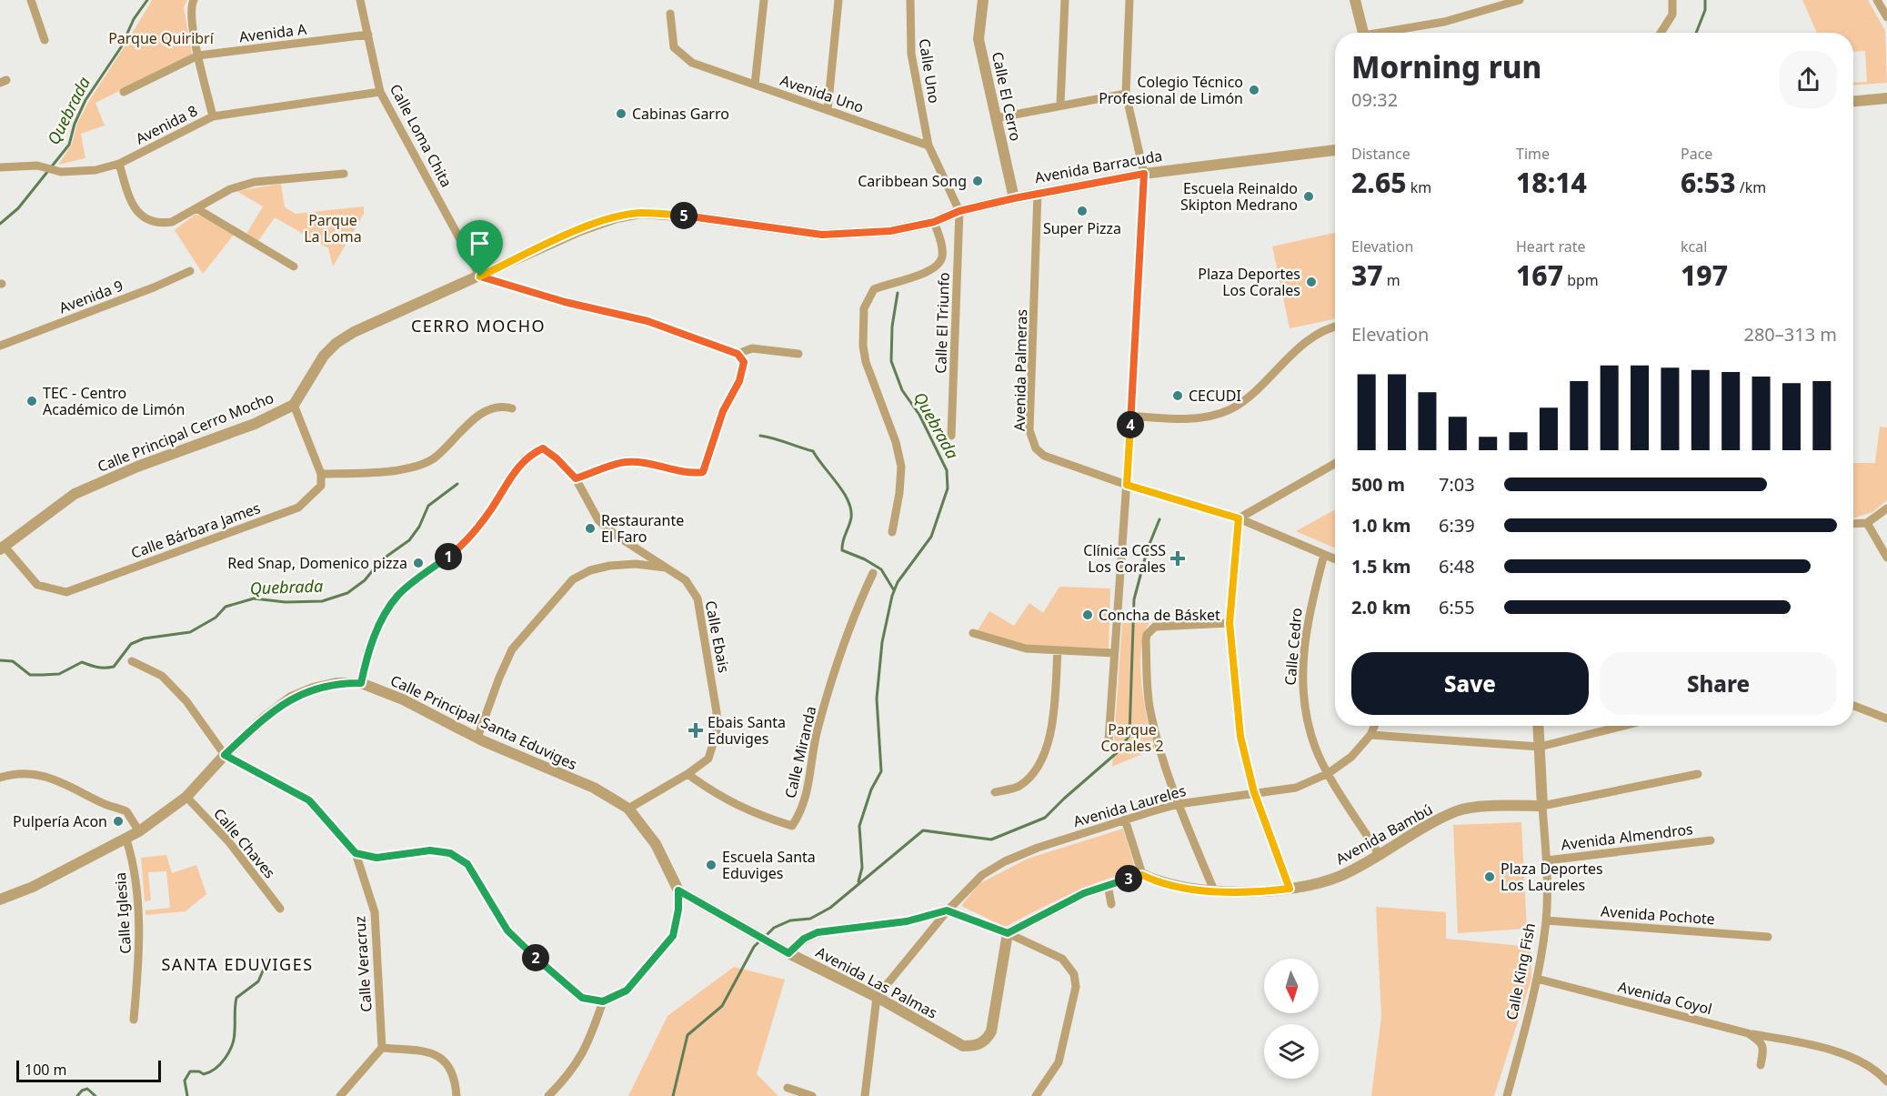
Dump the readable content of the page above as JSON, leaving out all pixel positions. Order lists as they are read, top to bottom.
{
  "streets": {
    "street": [
      "Avenida A",
      "Calle Uno",
      "Avenida Uno",
      "Calle El Cerro",
      "Avenida 8",
      "Calle Loma Chita",
      "Avenida Barracuda",
      "Avenida 9",
      "Calle El Triunfo",
      "Avenida Palmeras",
      "Calle Principal Cerro Mocho",
      "Calle Bárbara James",
      "Calle Ebais",
      "Calle Cedro",
      "Calle Principal Santa Eduviges",
      "Calle Miranda",
      "Avenida Laureles",
      "Avenida Bambú",
      "Avenida Almendros",
      "Calle Chaves",
      "Calle Iglesia",
      "Avenida Pochote",
      "Calle Veracruz",
      "Calle King Fish",
      "Avenida Las Palmas",
      "Avenida Coyol"
    ]
  },
  "crossings": [
    ["Avenida A", "Calle Loma Chita"],
    ["Calle Uno", "Avenida Uno"],
    ["Calle El Cerro", "Avenida Barracuda"],
    ["Avenida 8", "Calle Loma Chita"],
    ["Calle Loma Chita", "Calle Principal Cerro Mocho"],
    ["Avenida Barracuda", "Calle El Triunfo"],
    ["Avenida Barracuda", "Avenida Palmeras"],
    ["Avenida Barracuda", "Calle Principal Cerro Mocho"],
    ["Calle El Triunfo", "Calle Principal Cerro Mocho"],
    ["Avenida Palmeras", "Calle Cedro"],
    ["Calle Principal Cerro Mocho", "Calle Bárbara James"],
    ["Calle Ebais", "Calle Principal Santa Eduviges"],
    ["Calle Ebais", "Calle Miranda"],
    ["Calle Cedro", "Avenida Laureles"],
    ["Calle Cedro", "Avenida Bambú"],
    ["Calle Principal Santa Eduviges", "Calle Chaves"],
    ["Calle Principal Santa Eduviges", "Calle Iglesia"],
    ["Calle Principal Santa Eduviges", "Calle Veracruz"],
    ["Calle Principal Santa Eduviges", "Avenida Las Palmas"],
    ["Avenida Laureles", "Avenida Las Palmas"],
    ["Avenida Bambú", "Calle King Fish"],
    ["Avenida Almendros", "Calle King Fish"],
    ["Avenida Pochote", "Calle King Fish"],
    ["Calle King Fish", "Avenida Coyol"]
  ],
  "districts": ["CERRO MOCHO", "SANTA EDUVIGES"],
  "water": ["Quebrada"],
  "parks": ["Parque Quiribrí", "Parque La Loma", "Parque Corales 2"],
  "places": {
    "other": [
      "Colegio Técnico Profesional de Limón",
      "Cabinas Garro",
      "Caribbean Song",
      "Escuela Reinaldo Skipton Medrano",
      "Super Pizza",
      "Plaza Deportes Los Corales",
      "CECUDI",
      "TEC - Centro Académico de Limón",
      "Restaurante El Faro",
      "Red Snap, Domenico pizza",
      "Concha de Básket",
      "Pulpería Acon",
      "Escuela Santa Eduviges",
      "Plaza Deportes Los Laureles"
    ],
    "health": ["Clínica CCSS Los Corales", "Ebais Santa Eduviges"]
  },
  "scale_bar": "100 m",
  "north": "bottom",
  "page": {
    "heading": ["Morning run", "09:32"],
    "stats": [
      ["Distance", "2.65 km"],
      ["Time", "18:14"],
      ["Pace", "6:53 /km"],
      ["Elevation", "37 m"],
      ["Heart rate", "167 bpm"],
      ["kcal", "197"]
    ],
    "pins": [
      "5",
      "4",
      "1",
      "3",
      "2"
    ],
    "chart": ["Elevation", "280–313 m"],
    "list": [
      {
        "name": "500 m",
        "note": "7:03"
      },
      {
        "name": "1.0 km",
        "note": "6:39"
      },
      {
        "name": "1.5 km",
        "note": "6:48"
      },
      {
        "name": "2.0 km",
        "note": "6:55"
      }
    ],
    "buttons": ["Save", "Share"],
    "scale": "100 m"
  }
}
